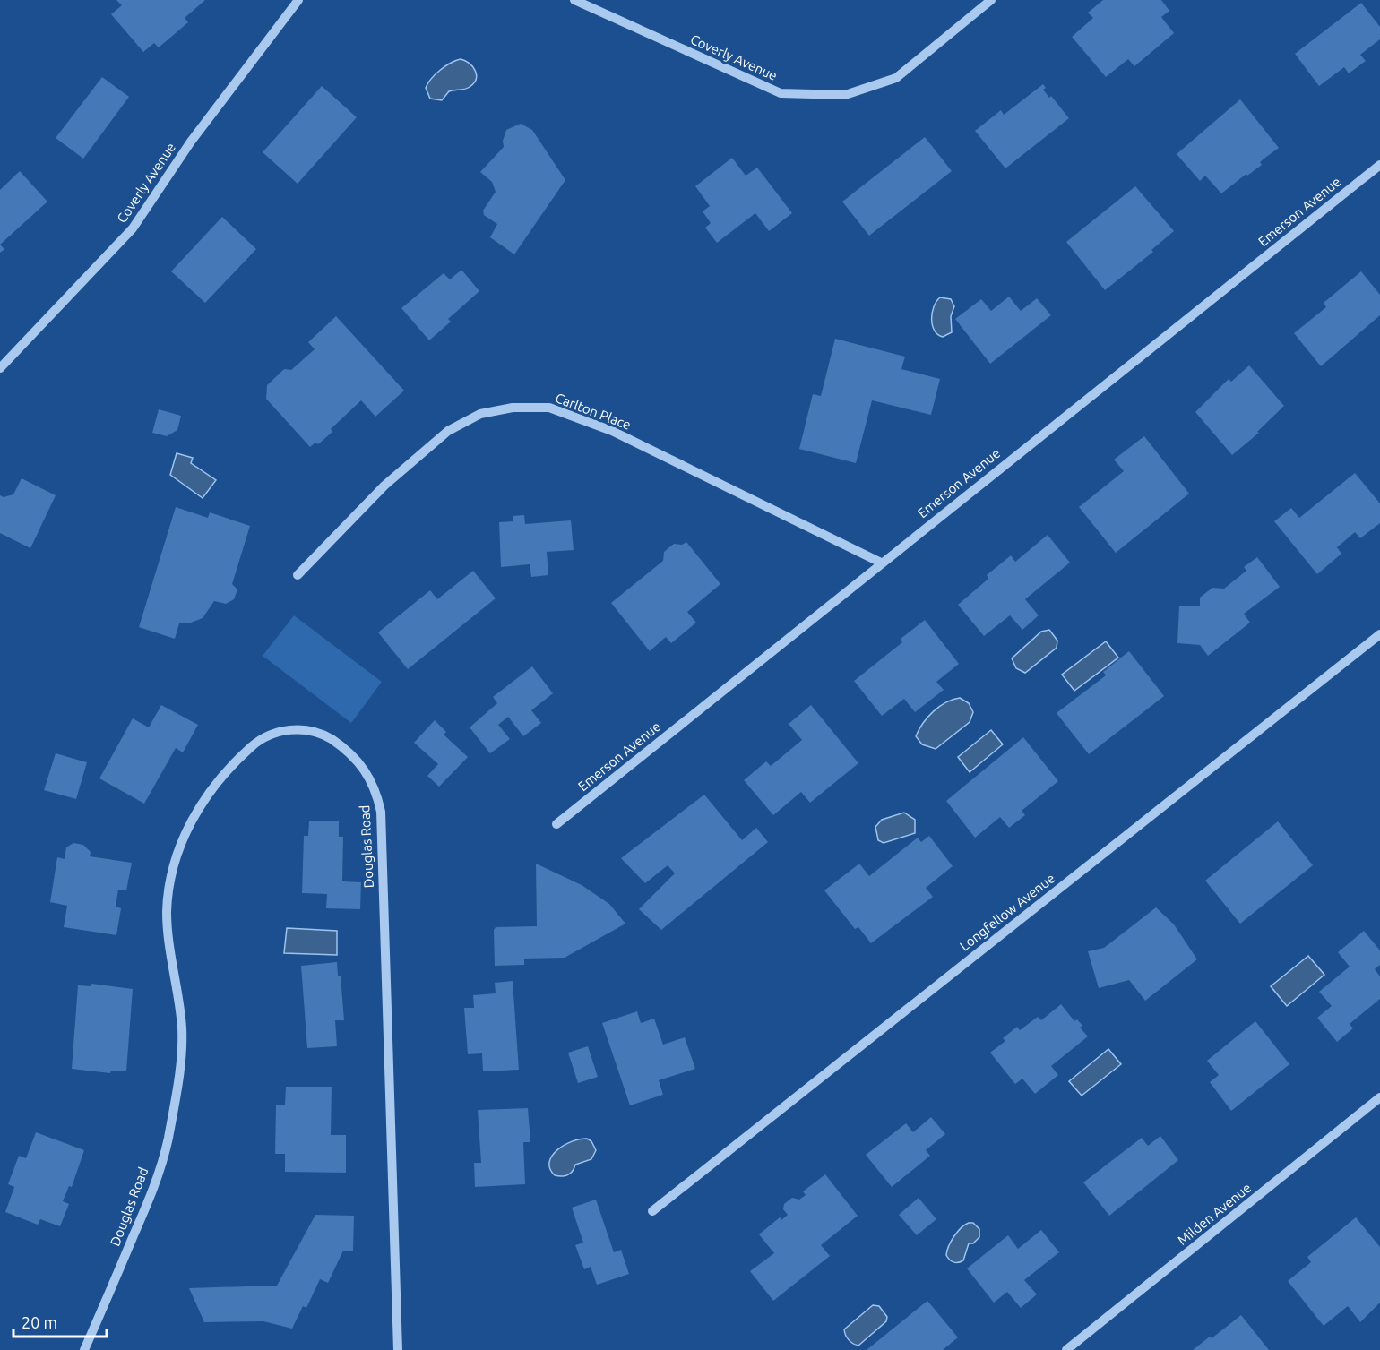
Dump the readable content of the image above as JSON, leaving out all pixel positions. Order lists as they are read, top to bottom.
{
  "streets": {
    "street": [
      "Coverly Avenue",
      "Emerson Avenue",
      "Carlton Place",
      "Douglas Road",
      "Longfellow Avenue",
      "Milden Avenue"
    ]
  },
  "crossings": [
    ["Emerson Avenue", "Carlton Place"]
  ],
  "scale_bar": "20 m"
}
